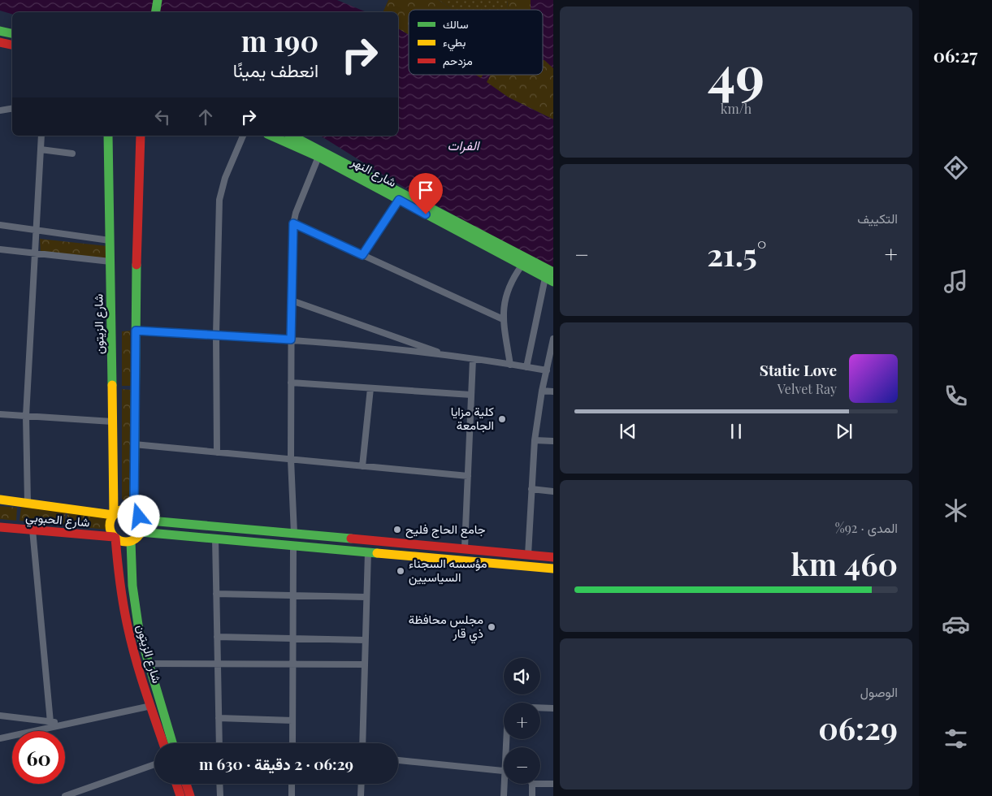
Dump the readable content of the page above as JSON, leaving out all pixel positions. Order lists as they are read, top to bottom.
{
  "streets": {
    "main road": ["شارع النهر", "شارع الزيتون", "شارع الحبوبي"]
  },
  "crossings": [
    ["شارع الزيتون", "شارع الحبوبي"]
  ],
  "water": ["الفرات"],
  "places": [
    "كلية مزايا الجامعة",
    "جامع الحاج فليح",
    "مؤسسه السجناء السياسيين",
    "مجلس محافظة ذي قار"
  ],
  "legend": ["سالك", "بطيء", "مزدحم"],
  "page": {
    "tabs": "06:27",
    "tile": [
      ["49", "km/h"],
      "التكييف",
      ["المدى · 92%", "460 km"],
      ["الوصول", "06:29"]
    ],
    "turn": ["190 m", "انعطف يمينًا"],
    "heat": ["−", "21.5°", "+"],
    "song": ["Static Love", "Velvet Ray"],
    "map_buttons": ["+", "−"],
    "limit": "60",
    "trip": "06:29 · 2 دقيقة · 630 m"
  }
}
